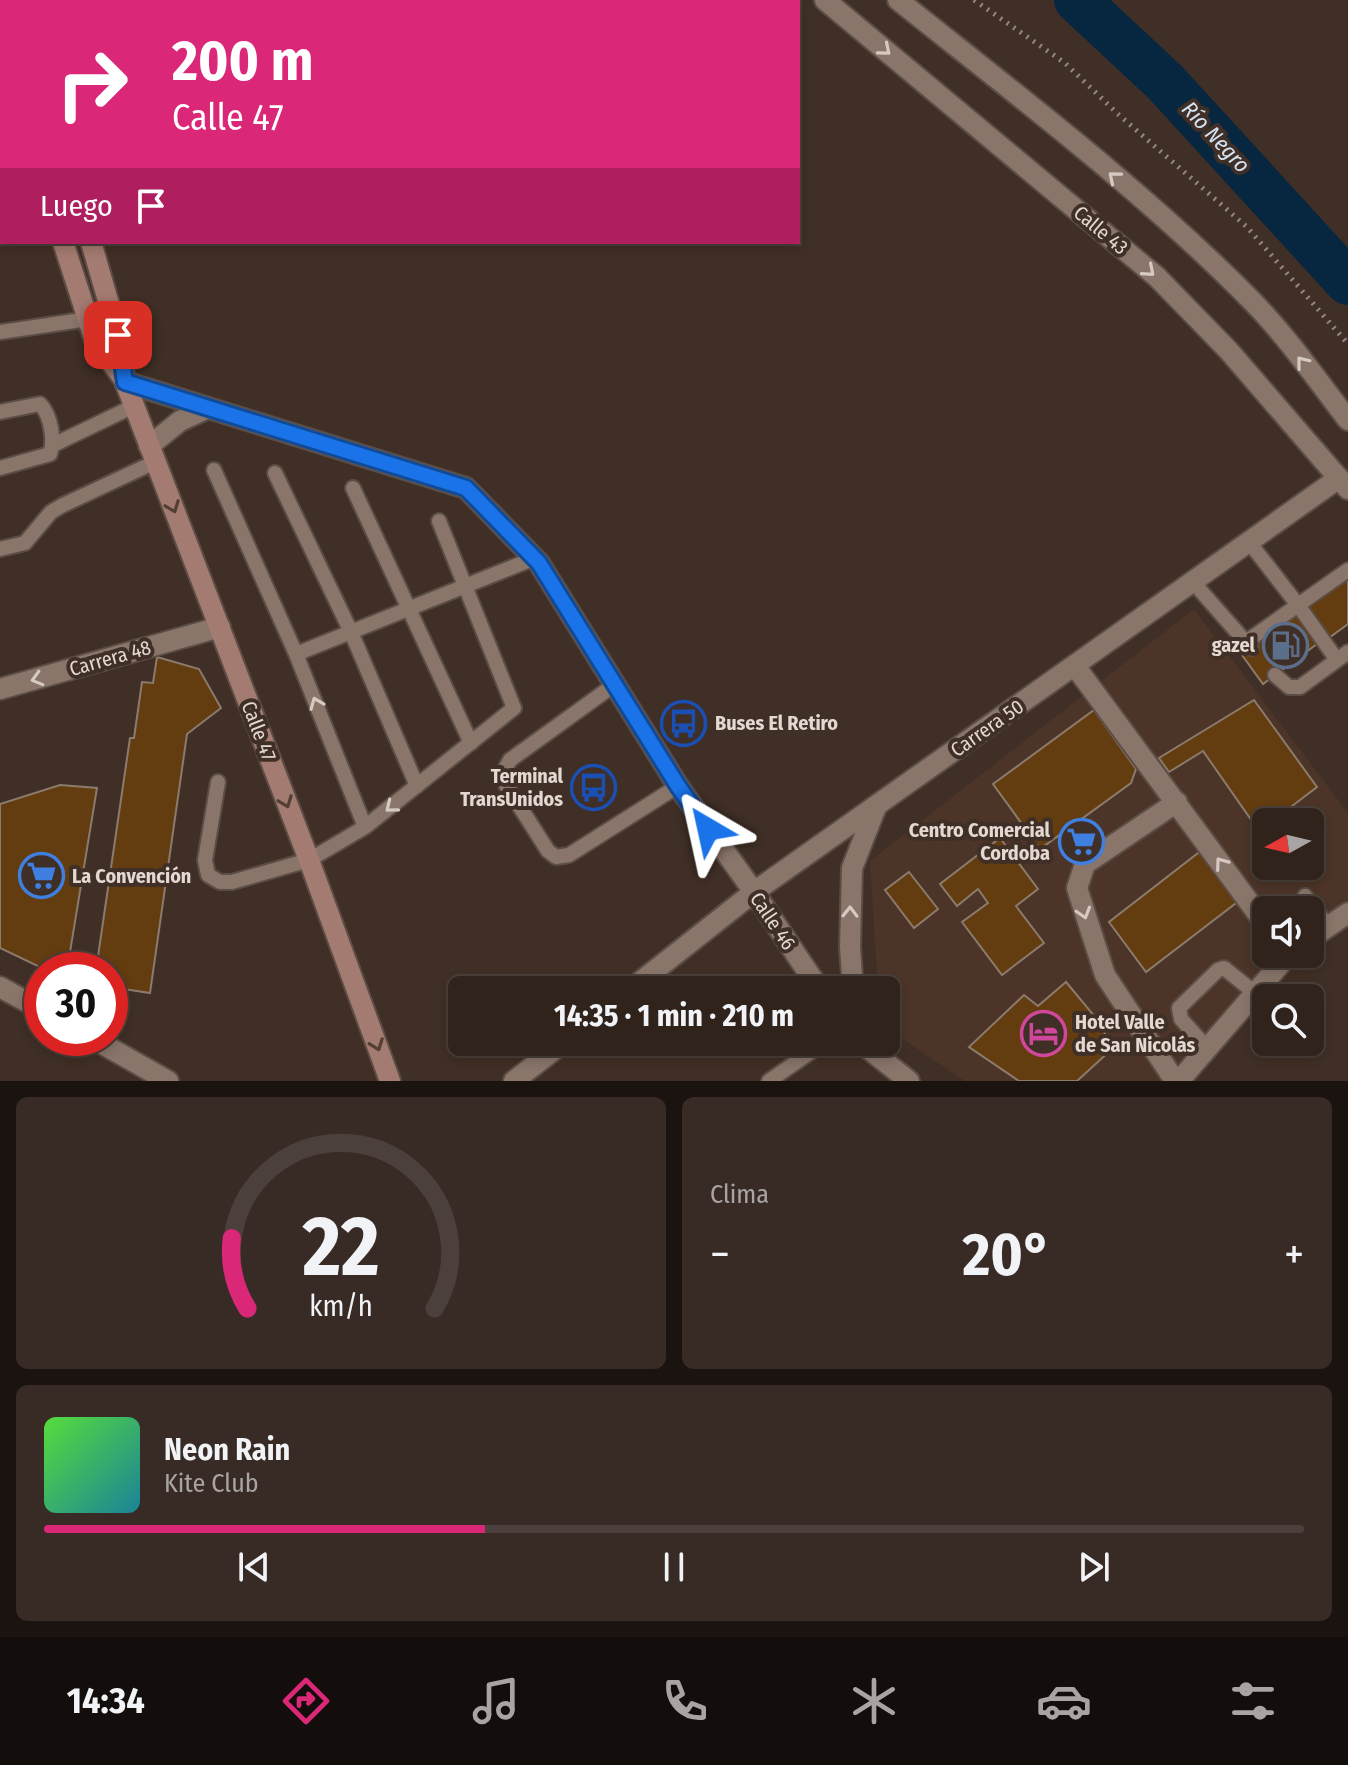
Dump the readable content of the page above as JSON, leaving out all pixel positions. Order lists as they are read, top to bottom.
{
  "streets": {
    "main road": ["Calle 47"],
    "street": [
      "Calle 43",
      "Carrera 48",
      "Carrera 50",
      "Calle 46"
    ]
  },
  "crossings": [
    ["Calle 43", "Carrera 50"],
    ["Carrera 48", "Calle 47"],
    ["Carrera 50", "Calle 46"],
    ["Calle 47", "Calle 46"]
  ],
  "one_way": ["Carrera 48", "Calle 47"],
  "water": ["Río Negro"],
  "places": {
    "fuel station": ["gazel"],
    "bus stop": ["Buses El Retiro", "Terminal TransUnidos"],
    "supermarket": ["Centro Comercial Cordoba", "La Convención"],
    "hotel": ["Hotel Valle de San Nicolás"]
  },
  "north": "left",
  "page": {
    "turn": ["200 m", "Calle 47"],
    "then": "Luego",
    "limit": "30",
    "trip": "14:35 · 1 min · 210 m",
    "tile": "Clima",
    "heat": ["−", "20°", "+"],
    "song": ["Neon Rain", "Kite Club"],
    "tabs": "14:34",
    "gauge": ["22", "km/h"]
  }
}
